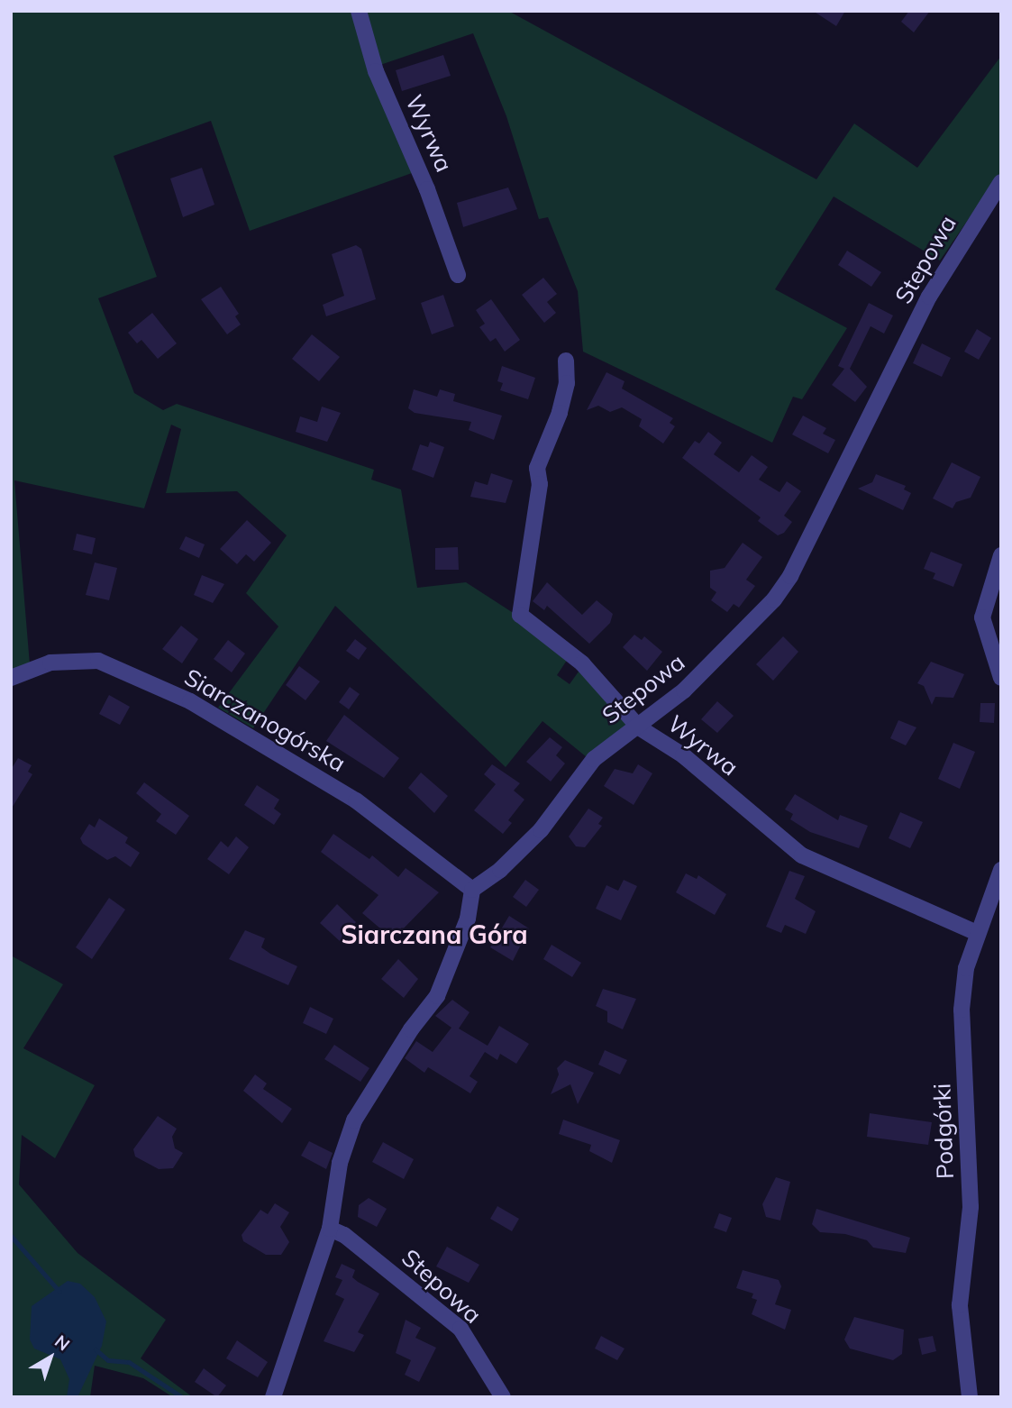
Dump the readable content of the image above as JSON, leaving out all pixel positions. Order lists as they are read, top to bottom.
{
  "streets": {
    "street": [
      "Wyrwa",
      "Stepowa",
      "Siarczanogórska",
      "Podgórki"
    ]
  },
  "crossings": [
    ["Wyrwa", "Stepowa"],
    ["Wyrwa", "Podgórki"],
    ["Stepowa", "Siarczanogórska"]
  ],
  "districts": ["Siarczana Góra"],
  "north": "top right"
}
